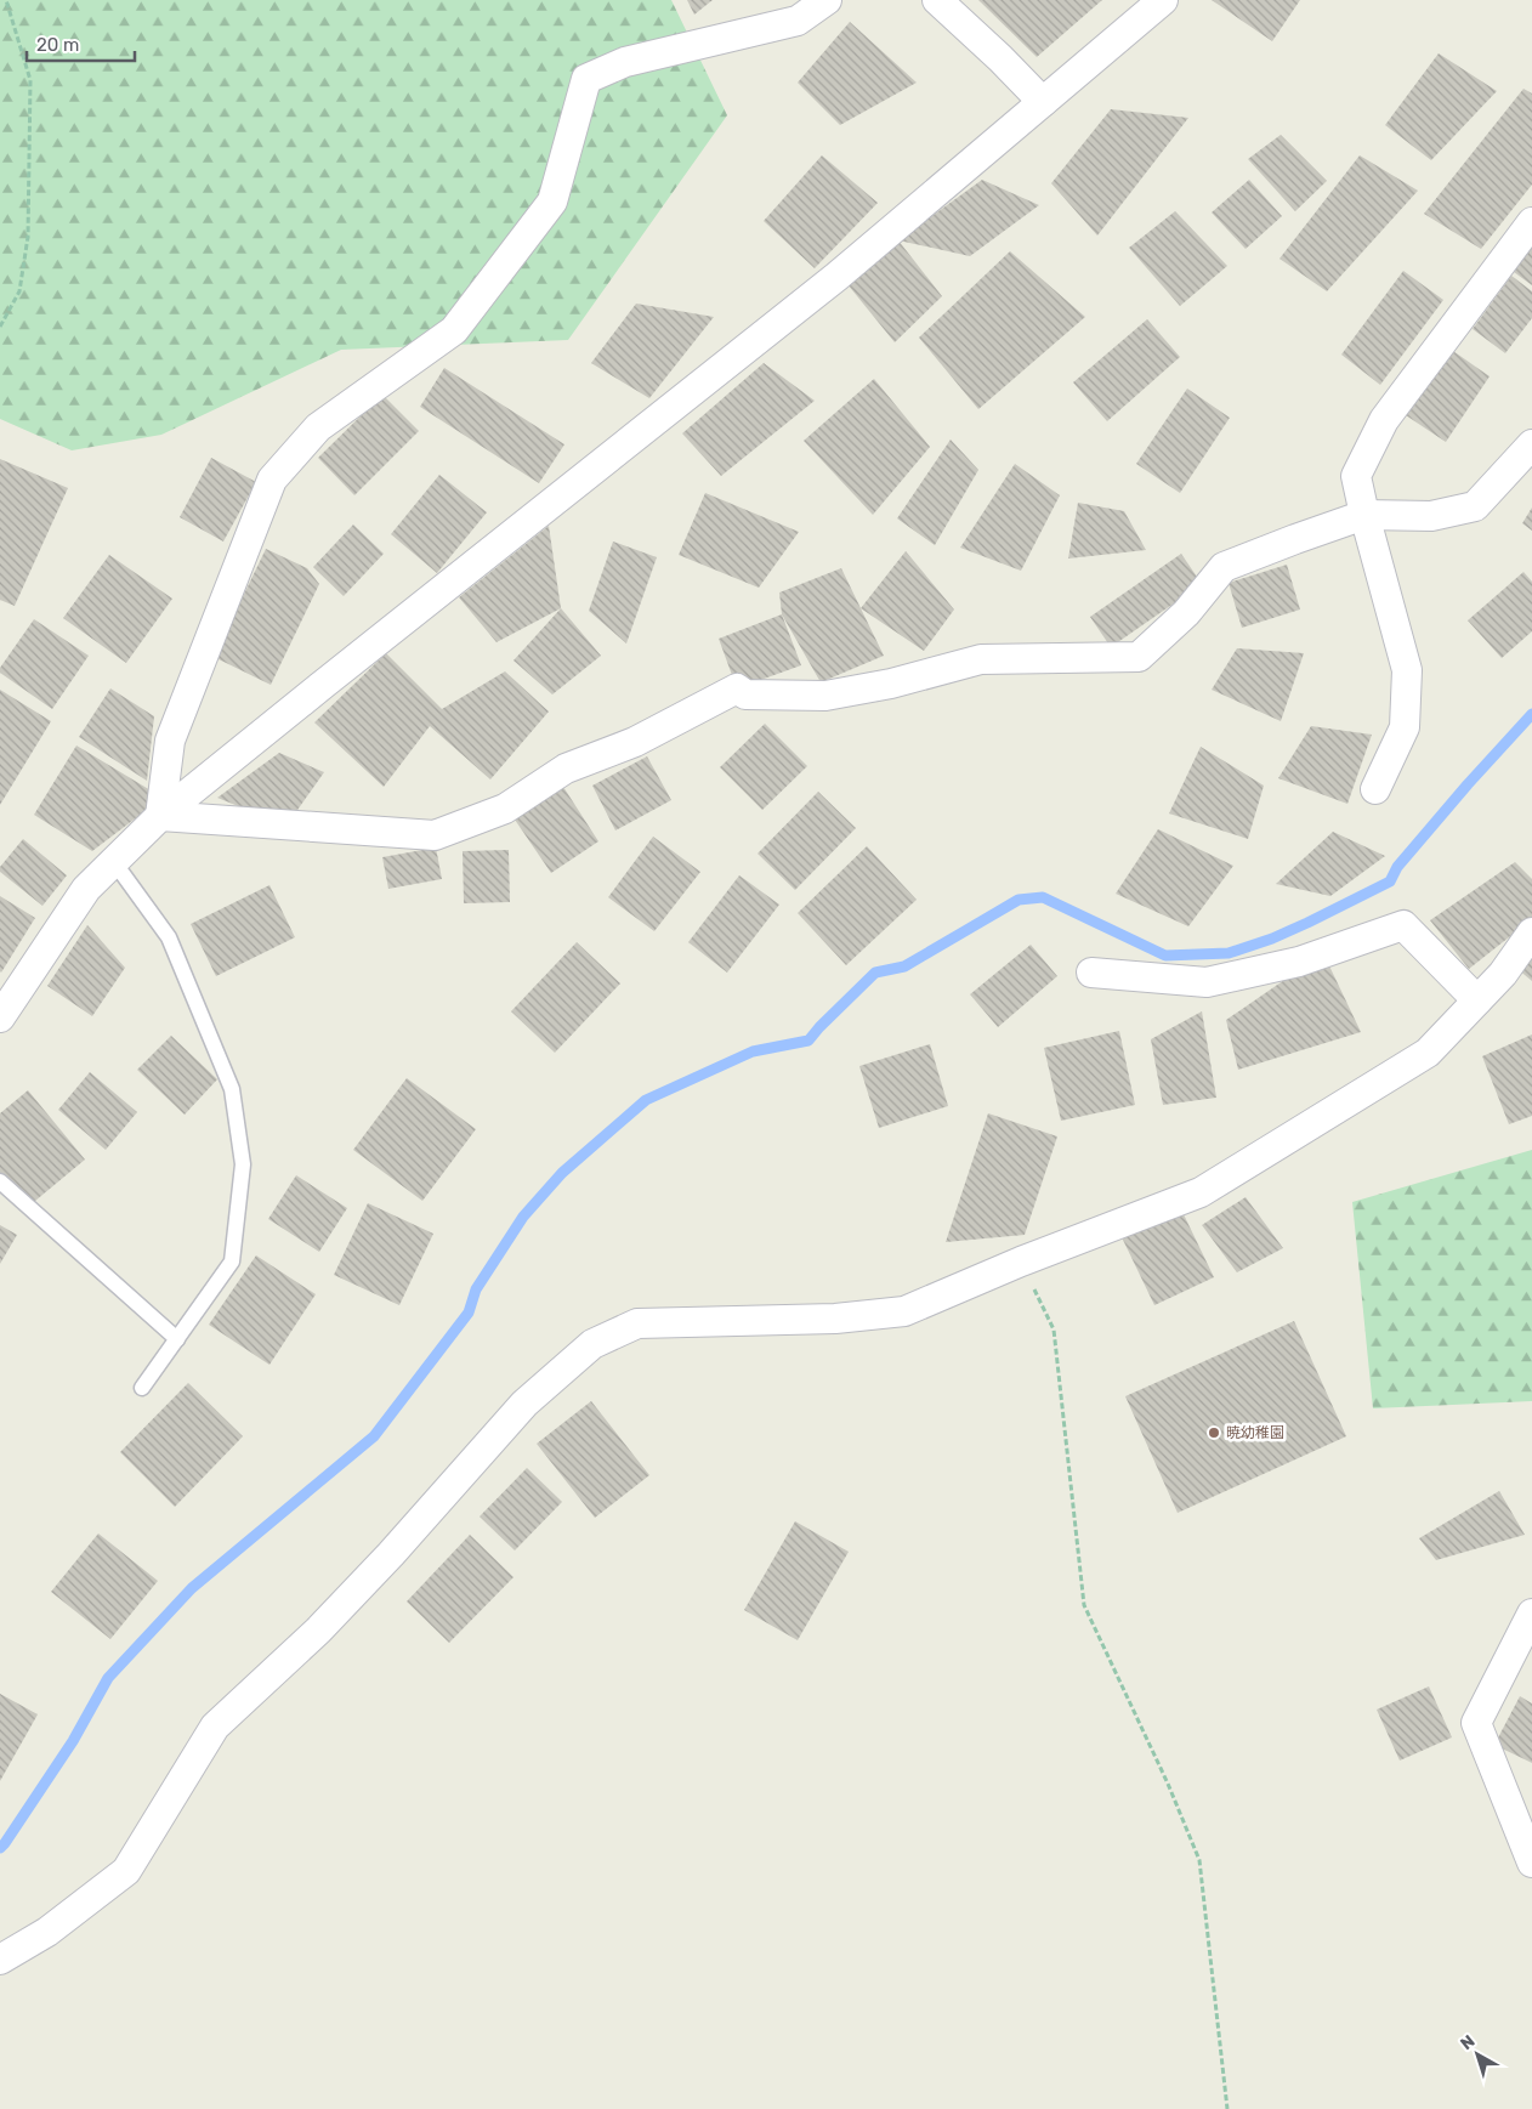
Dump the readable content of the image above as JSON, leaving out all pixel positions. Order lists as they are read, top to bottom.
{
  "places": ["暁幼稚園"],
  "scale_bar": "20 m",
  "north": "top left"
}
